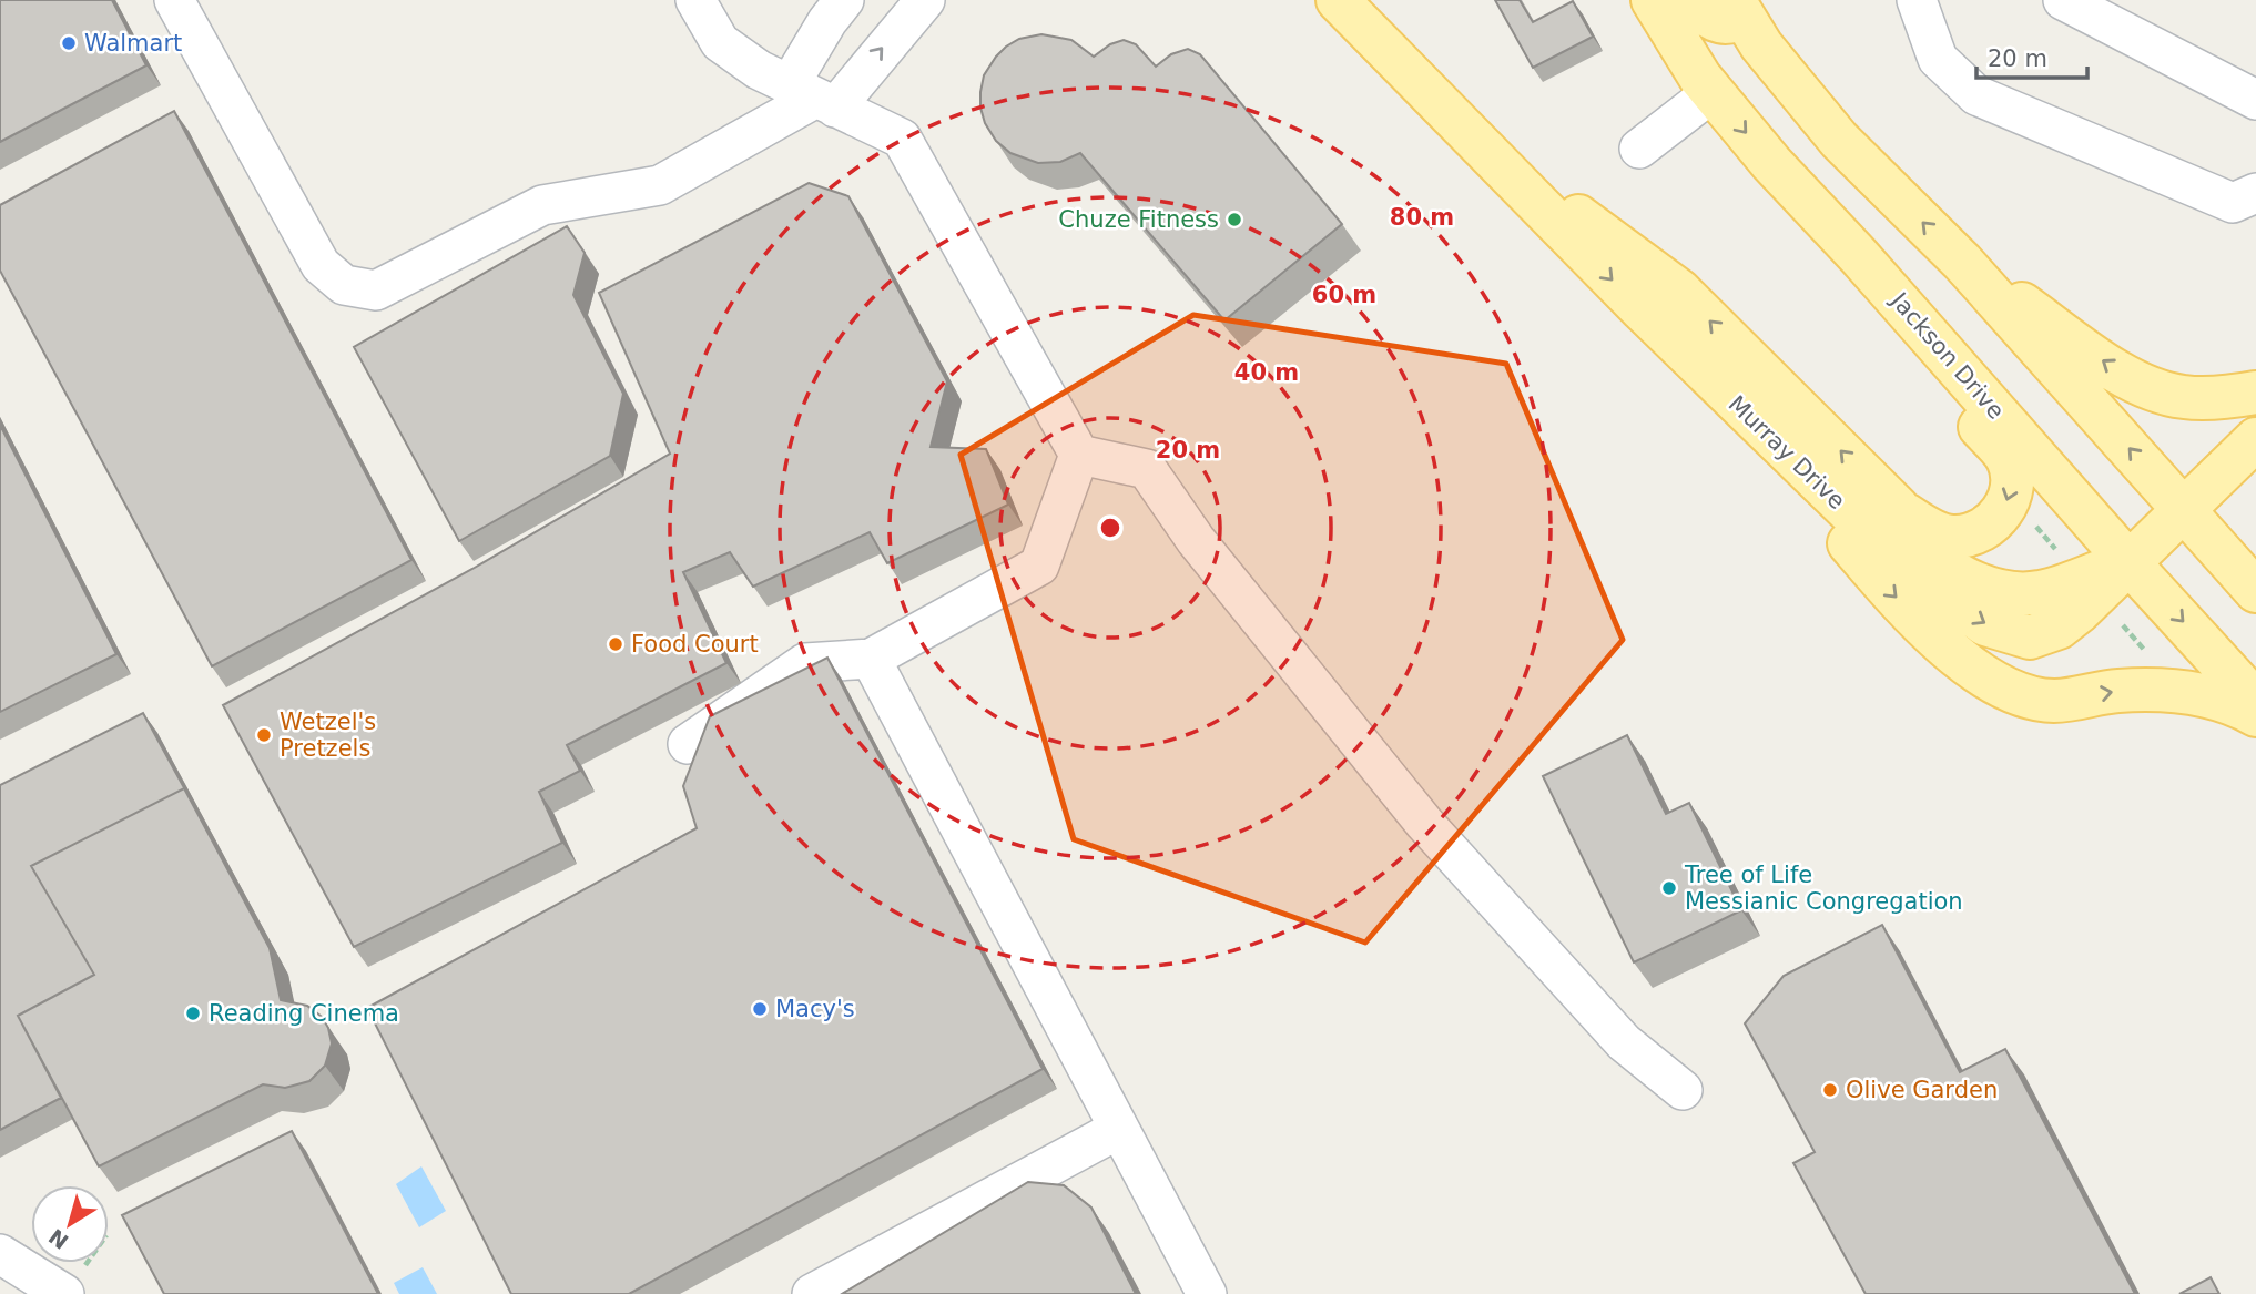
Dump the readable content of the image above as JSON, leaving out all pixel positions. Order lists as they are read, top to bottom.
{
  "streets": {
    "main road": ["Jackson Drive", "Murray Drive"]
  },
  "crossings": [
    ["Jackson Drive", "Murray Drive"]
  ],
  "places": [
    "Walmart",
    "Chuze Fitness",
    "Food Court",
    "Wetzel's Pretzels",
    "Tree of Life Messianic Congregation",
    "Macy's",
    "Reading Cinema",
    "Olive Garden"
  ],
  "scale_bar": "20 m",
  "north": "bottom left",
  "rings": [
    "80 m",
    "60 m",
    "40 m",
    "20 m"
  ]
}
